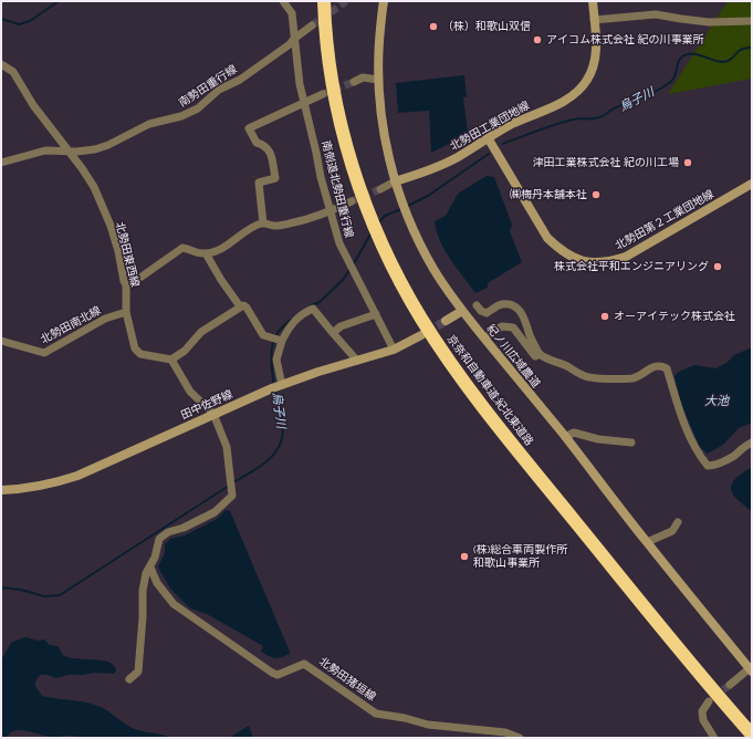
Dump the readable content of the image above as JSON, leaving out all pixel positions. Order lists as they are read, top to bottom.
{
  "streets": {
    "highway": ["京奈和自動車道;紀北東道路"],
    "street": [
      "南勢田重行線",
      "北勢田工業団地線",
      "南側道北勢田重行線",
      "北勢田第２工業団地線",
      "北勢田東西線",
      "北勢田南北線",
      "紀ノ川広域農道",
      "田中佐野線",
      "北勢田猪垣線"
    ]
  },
  "crossings": [
    ["南勢田重行線", "南側道北勢田重行線"],
    ["南勢田重行線", "北勢田東西線"],
    ["北勢田工業団地線", "北勢田第２工業団地線"],
    ["北勢田工業団地線", "紀ノ川広域農道"],
    ["南側道北勢田重行線", "田中佐野線"],
    ["北勢田東西線", "北勢田南北線"]
  ],
  "water": ["烏子川", "大池"],
  "places": [
    "（株）和歌山双信",
    "アイコム株式会社 紀の川事業所",
    "津田工業株式会社 紀の川工場",
    "㈱梅丹本舗本社",
    "株式会社平和エンジニアリング",
    "オーアイテック株式会社",
    "(株)総合車両製作所 和歌山事業所"
  ]
}
